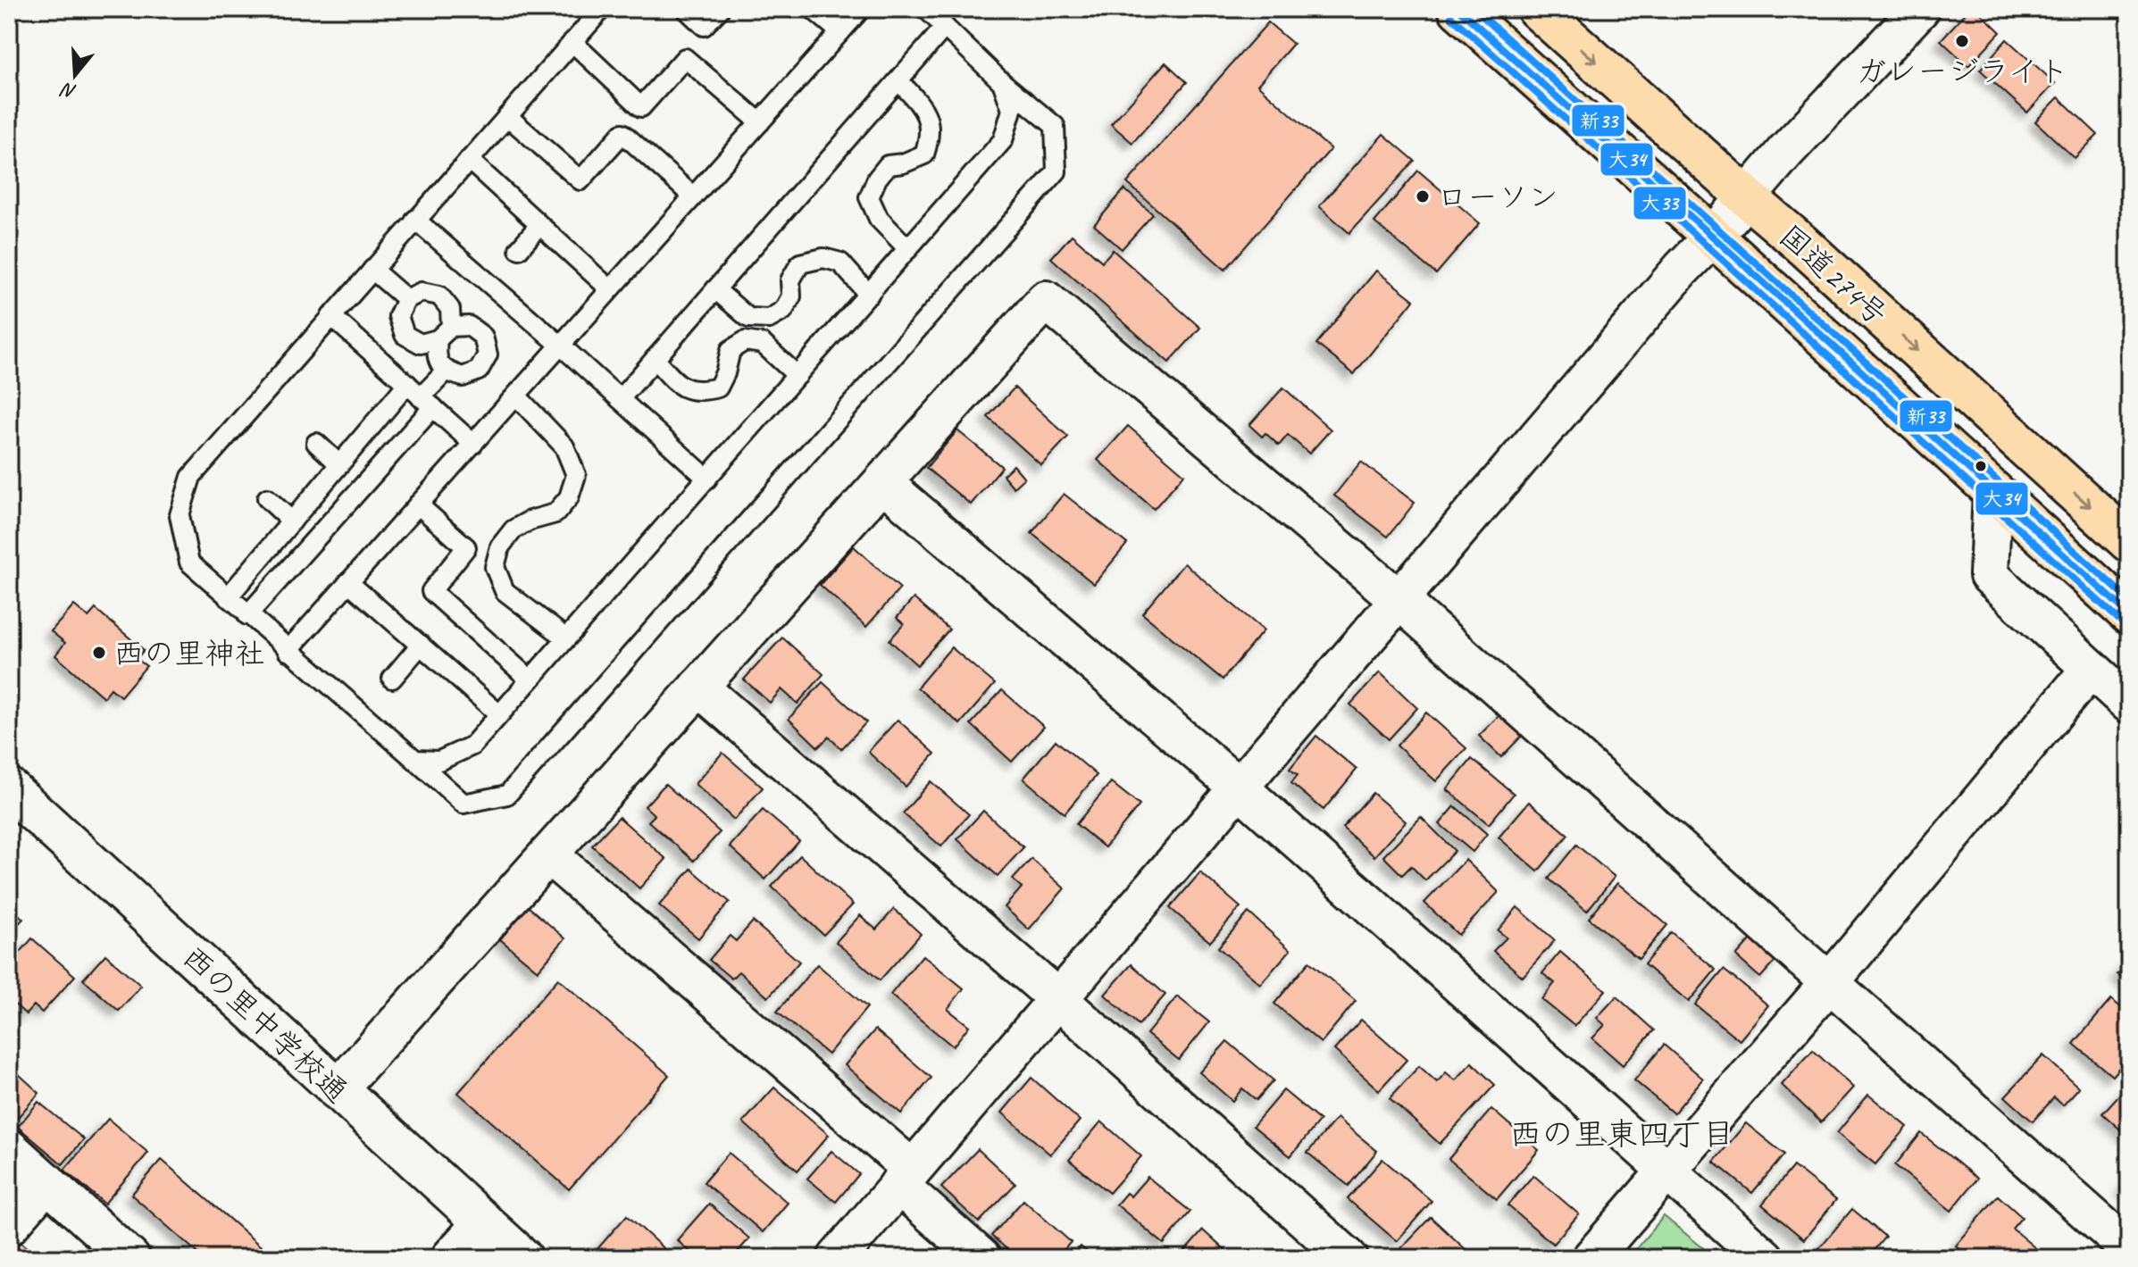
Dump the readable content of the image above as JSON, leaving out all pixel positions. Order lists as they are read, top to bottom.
{
  "streets": {
    "highway": ["国道274号"],
    "street": ["西の里中学校通"]
  },
  "districts": ["西の里東四丁目"],
  "places": ["ガレージライト", "ローソン", "西の里神社"],
  "lines": ["transit line 大34", "transit line 新33", "transit line 大33"],
  "north": "bottom"
}
